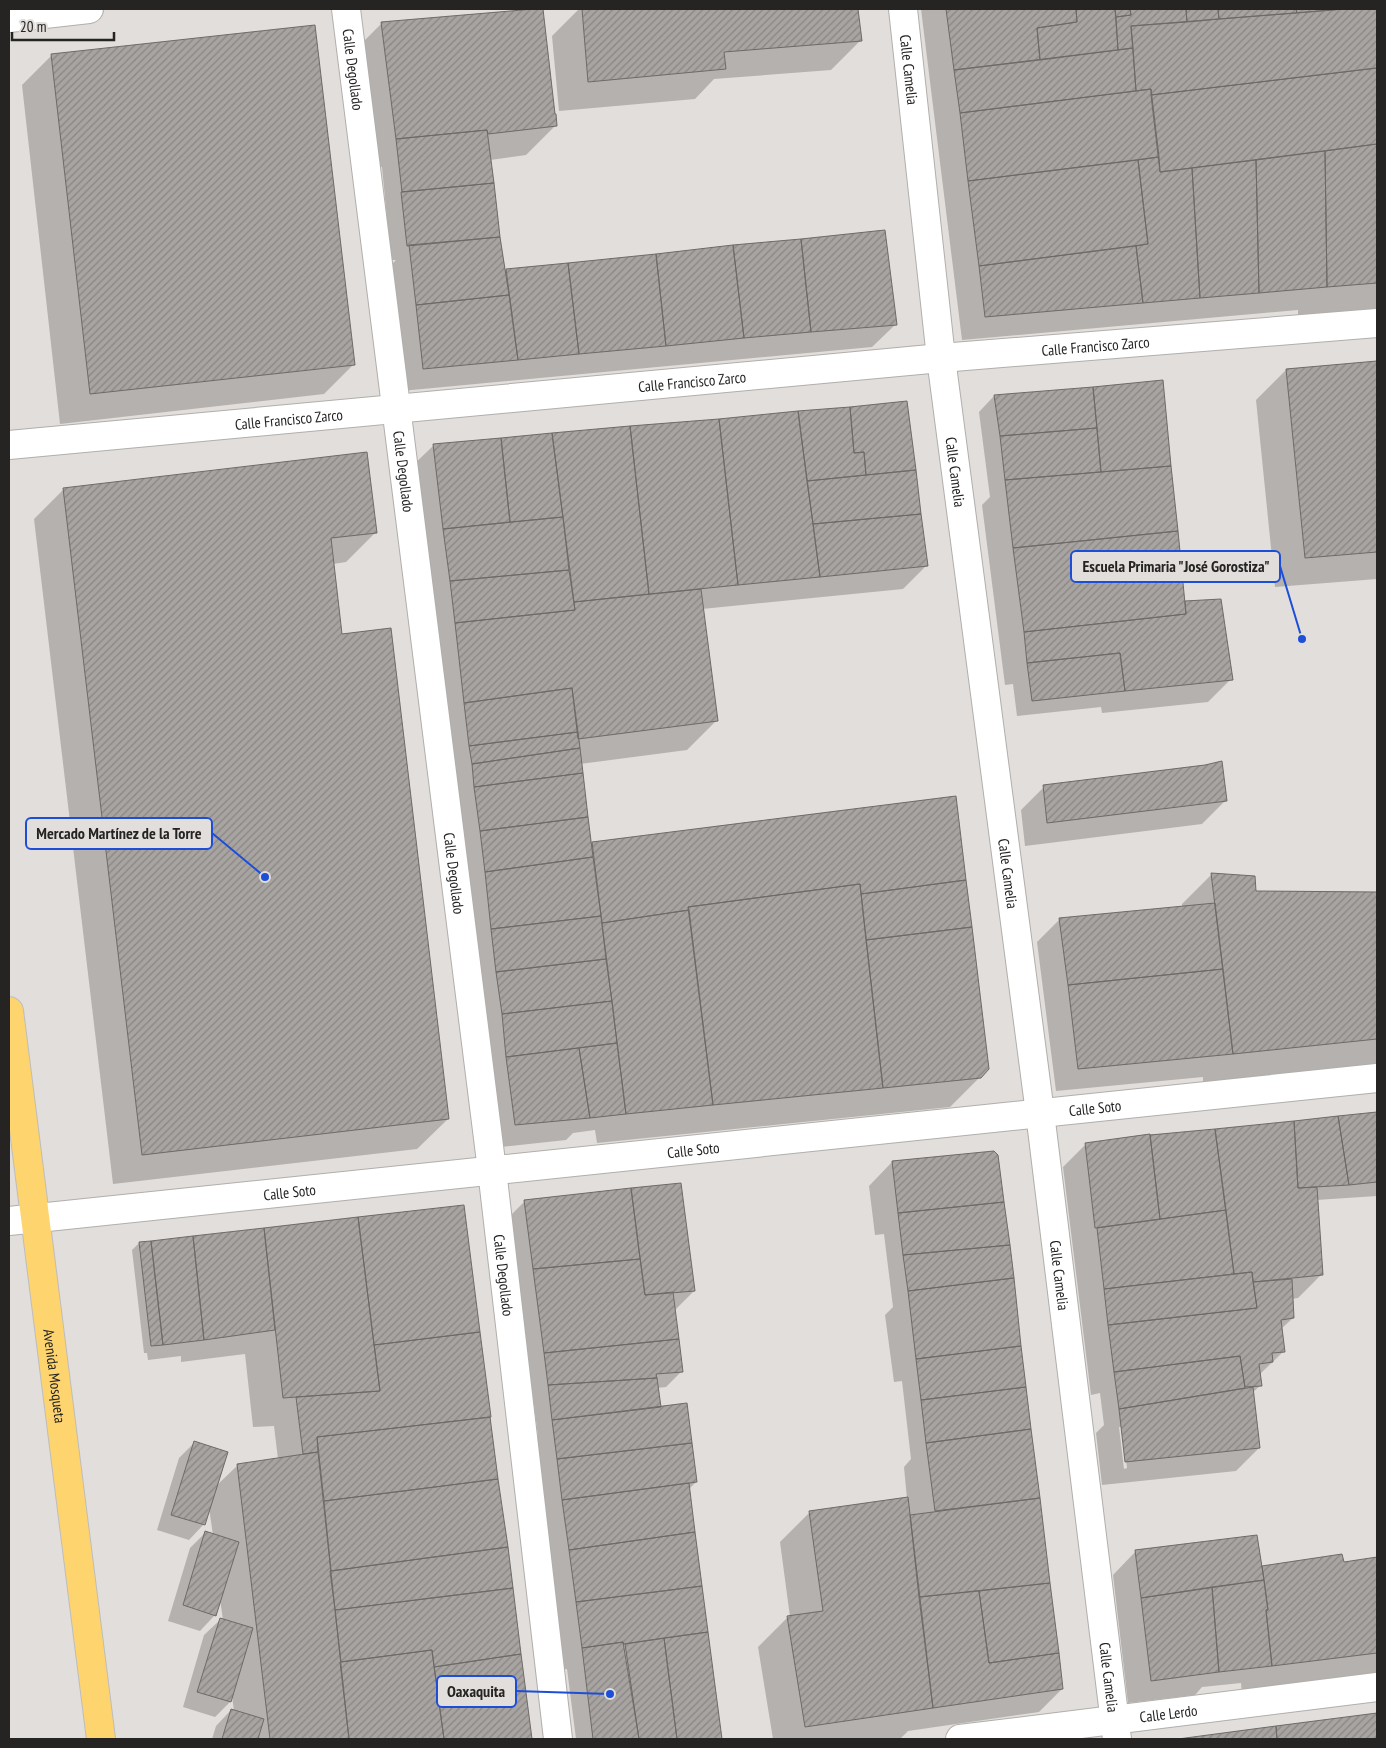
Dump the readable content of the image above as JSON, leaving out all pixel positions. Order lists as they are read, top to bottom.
{
  "streets": {
    "main road": ["Avenida Mosqueta"],
    "street": [
      "Calle Degollado",
      "Calle Camelia",
      "Calle Francisco Zarco",
      "Calle Soto",
      "Calle Lerdo"
    ]
  },
  "crossings": [
    ["Calle Degollado", "Calle Francisco Zarco"],
    ["Calle Degollado", "Calle Soto"],
    ["Calle Camelia", "Calle Francisco Zarco"],
    ["Calle Camelia", "Calle Soto"],
    ["Calle Camelia", "Calle Lerdo"],
    ["Calle Soto", "Avenida Mosqueta"]
  ],
  "places": ["Escuela Primaria \"José Gorostiza\"", "Mercado Martínez de la Torre", "Oaxaquita"],
  "scale_bar": "20 m"
}
